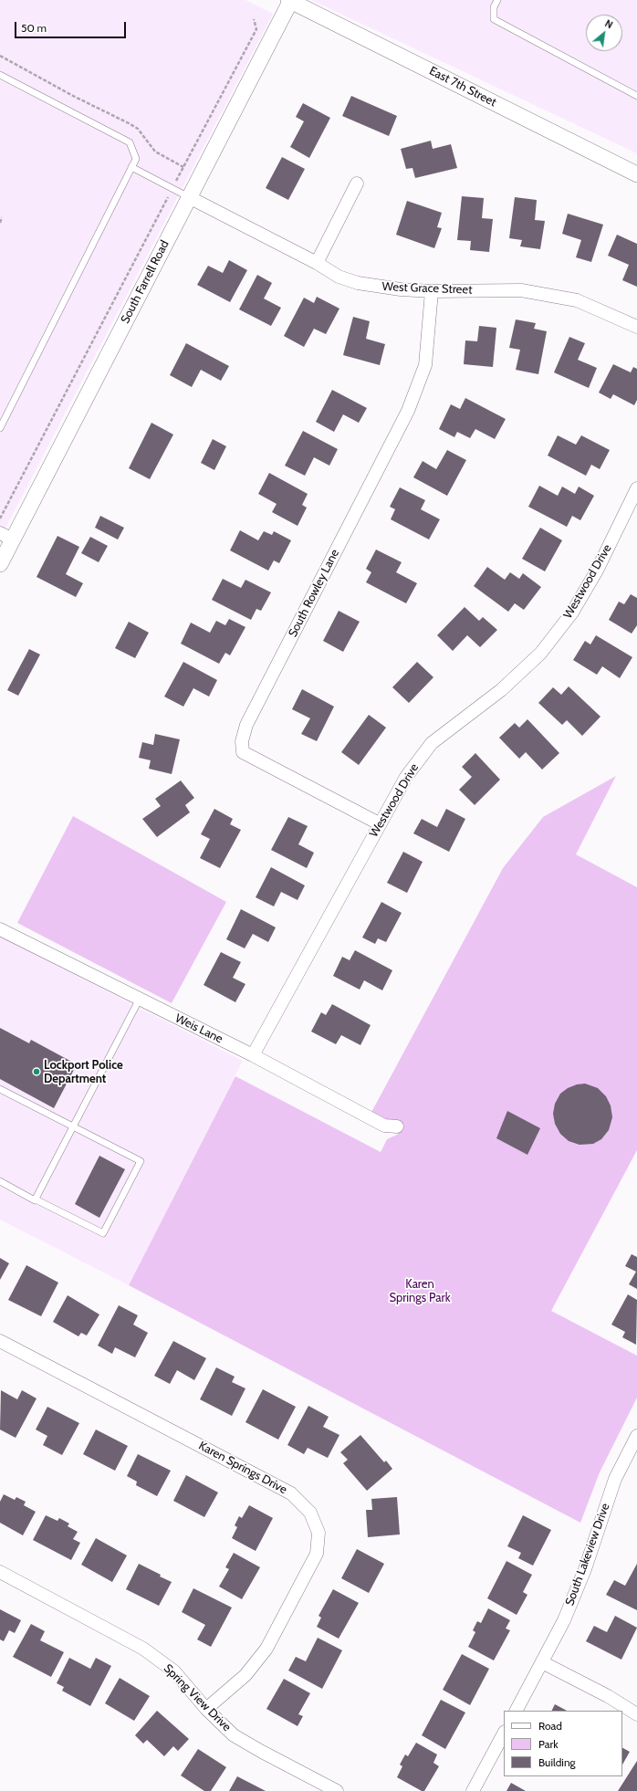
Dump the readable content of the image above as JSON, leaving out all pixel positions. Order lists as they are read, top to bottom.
{
  "streets": {
    "street": [
      "East 7th Street",
      "South Farrell Road",
      "West Grace Street",
      "Westwood Drive",
      "South Rowley Lane",
      "Weis Lane",
      "Karen Springs Drive",
      "South Lakeview Drive",
      "Spring View Drive"
    ]
  },
  "crossings": [
    ["East 7th Street", "South Farrell Road"],
    ["South Farrell Road", "West Grace Street"],
    ["West Grace Street", "South Rowley Lane"],
    ["Westwood Drive", "South Rowley Lane"],
    ["Westwood Drive", "Weis Lane"],
    ["Karen Springs Drive", "Spring View Drive"]
  ],
  "parks": ["Karen Springs Park"],
  "places": ["Lockport Police Department"],
  "legend": ["Road", "Park", "Building"],
  "scale_bar": "50 m",
  "north": "top right"
}
